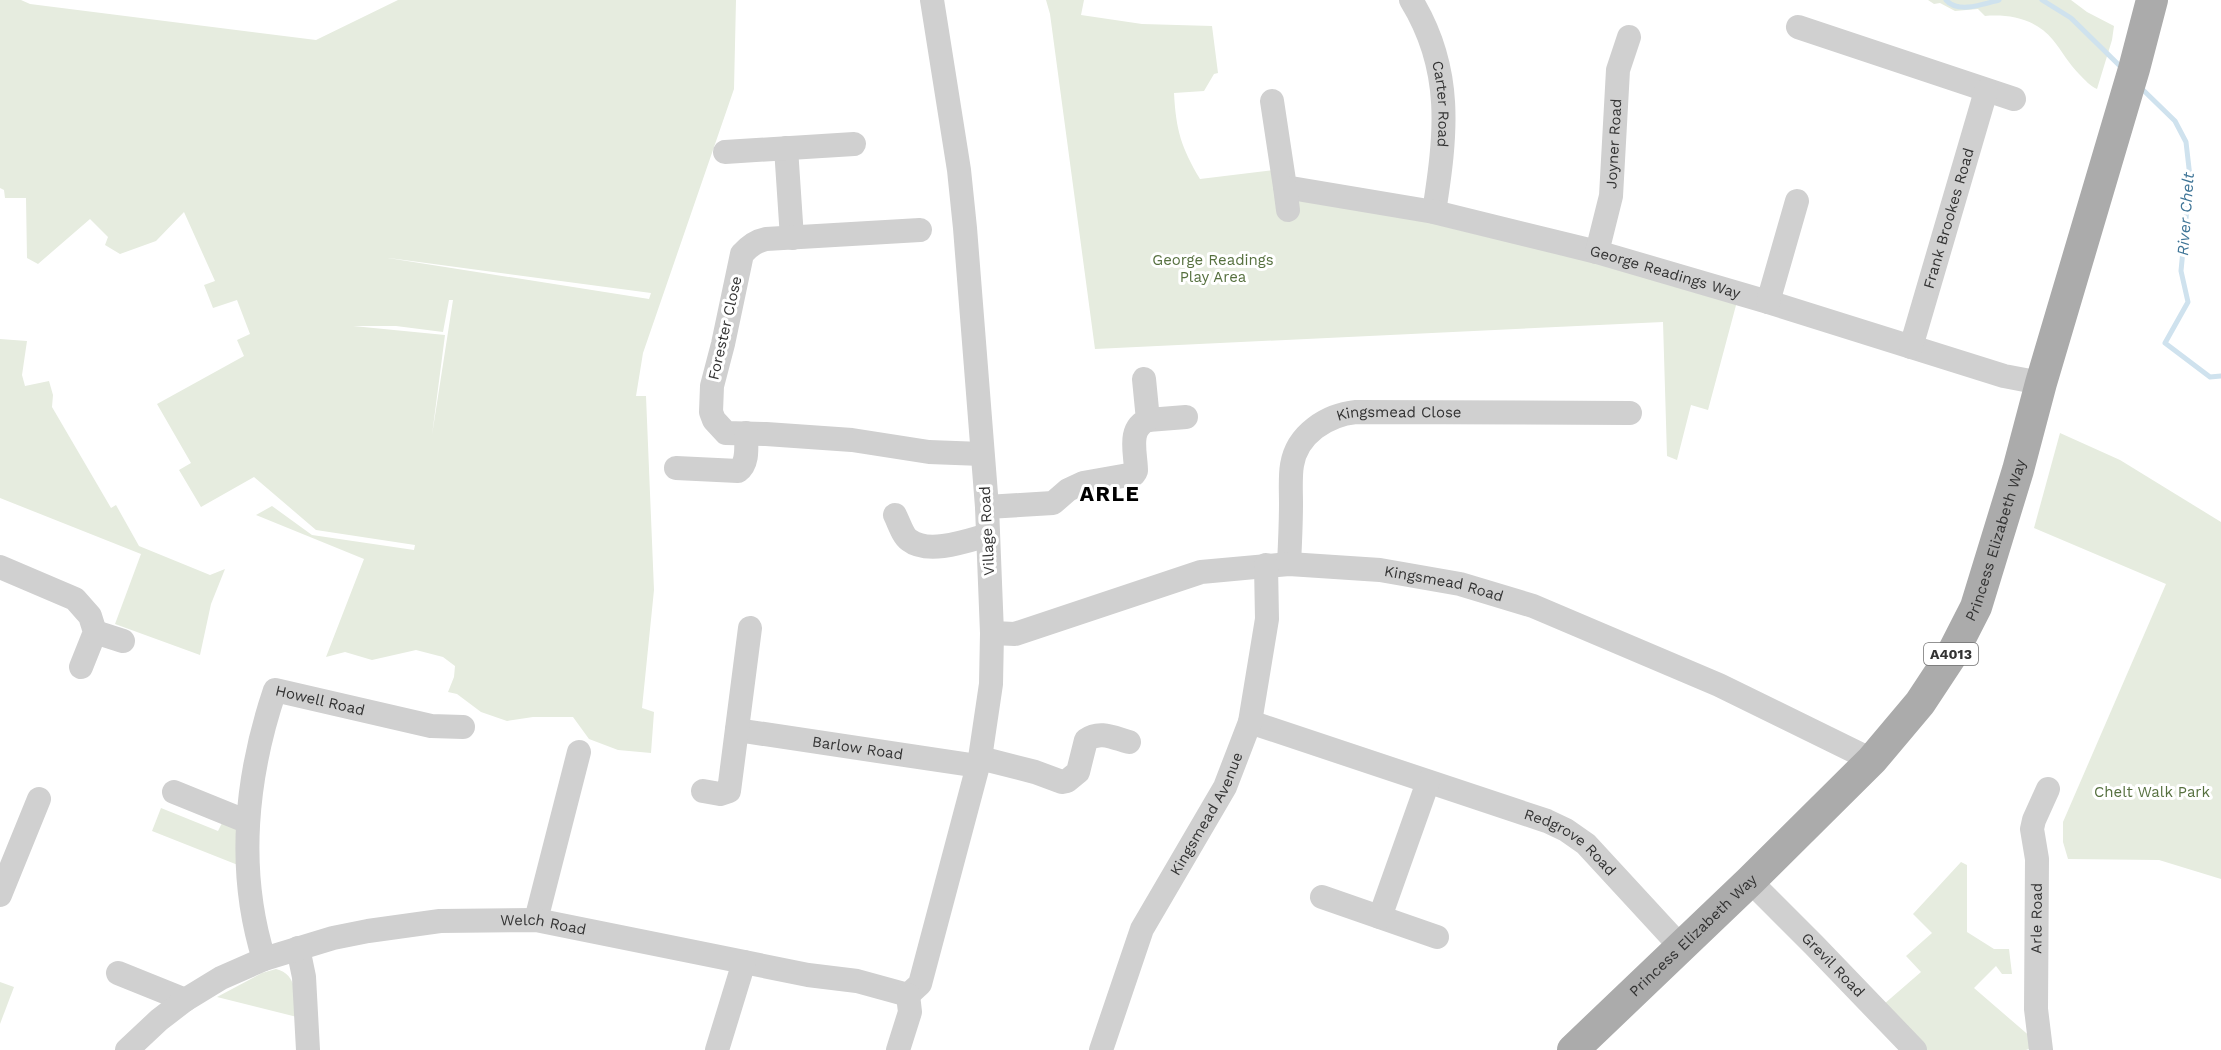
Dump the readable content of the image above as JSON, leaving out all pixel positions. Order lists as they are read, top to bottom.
{
  "streets": {
    "main road": ["Princess Elizabeth Way", "A4013"],
    "street": [
      "Carter Road",
      "Joyner Road",
      "Frank Brookes Road",
      "George Readings Way",
      "Forester Close",
      "Kingsmead Close",
      "Village Road",
      "Kingsmead Road",
      "Howell Road",
      "Barlow Road",
      "Kingsmead Avenue",
      "Redgrove Road",
      "Arle Road",
      "Welch Road",
      "Grevil Road"
    ]
  },
  "crossings": [
    ["Carter Road", "George Readings Way"],
    ["Joyner Road", "George Readings Way"],
    ["Frank Brookes Road", "George Readings Way"],
    ["George Readings Way", "Princess Elizabeth Way"],
    ["Forester Close", "Village Road"],
    ["Kingsmead Close", "Kingsmead Road"],
    ["Kingsmead Close", "Kingsmead Avenue"],
    ["Village Road", "Kingsmead Road"],
    ["Village Road", "Barlow Road"],
    ["Village Road", "Welch Road"],
    ["Princess Elizabeth Way", "Kingsmead Road"],
    ["Princess Elizabeth Way", "Redgrove Road"],
    ["Princess Elizabeth Way", "Grevil Road"],
    ["Kingsmead Road", "Kingsmead Avenue"],
    ["Howell Road", "Welch Road"],
    ["Kingsmead Avenue", "Redgrove Road"]
  ],
  "districts": ["ARLE"],
  "water": ["River Chelt"],
  "parks": ["George Readings Play Area", "Chelt Walk Park"]
}
